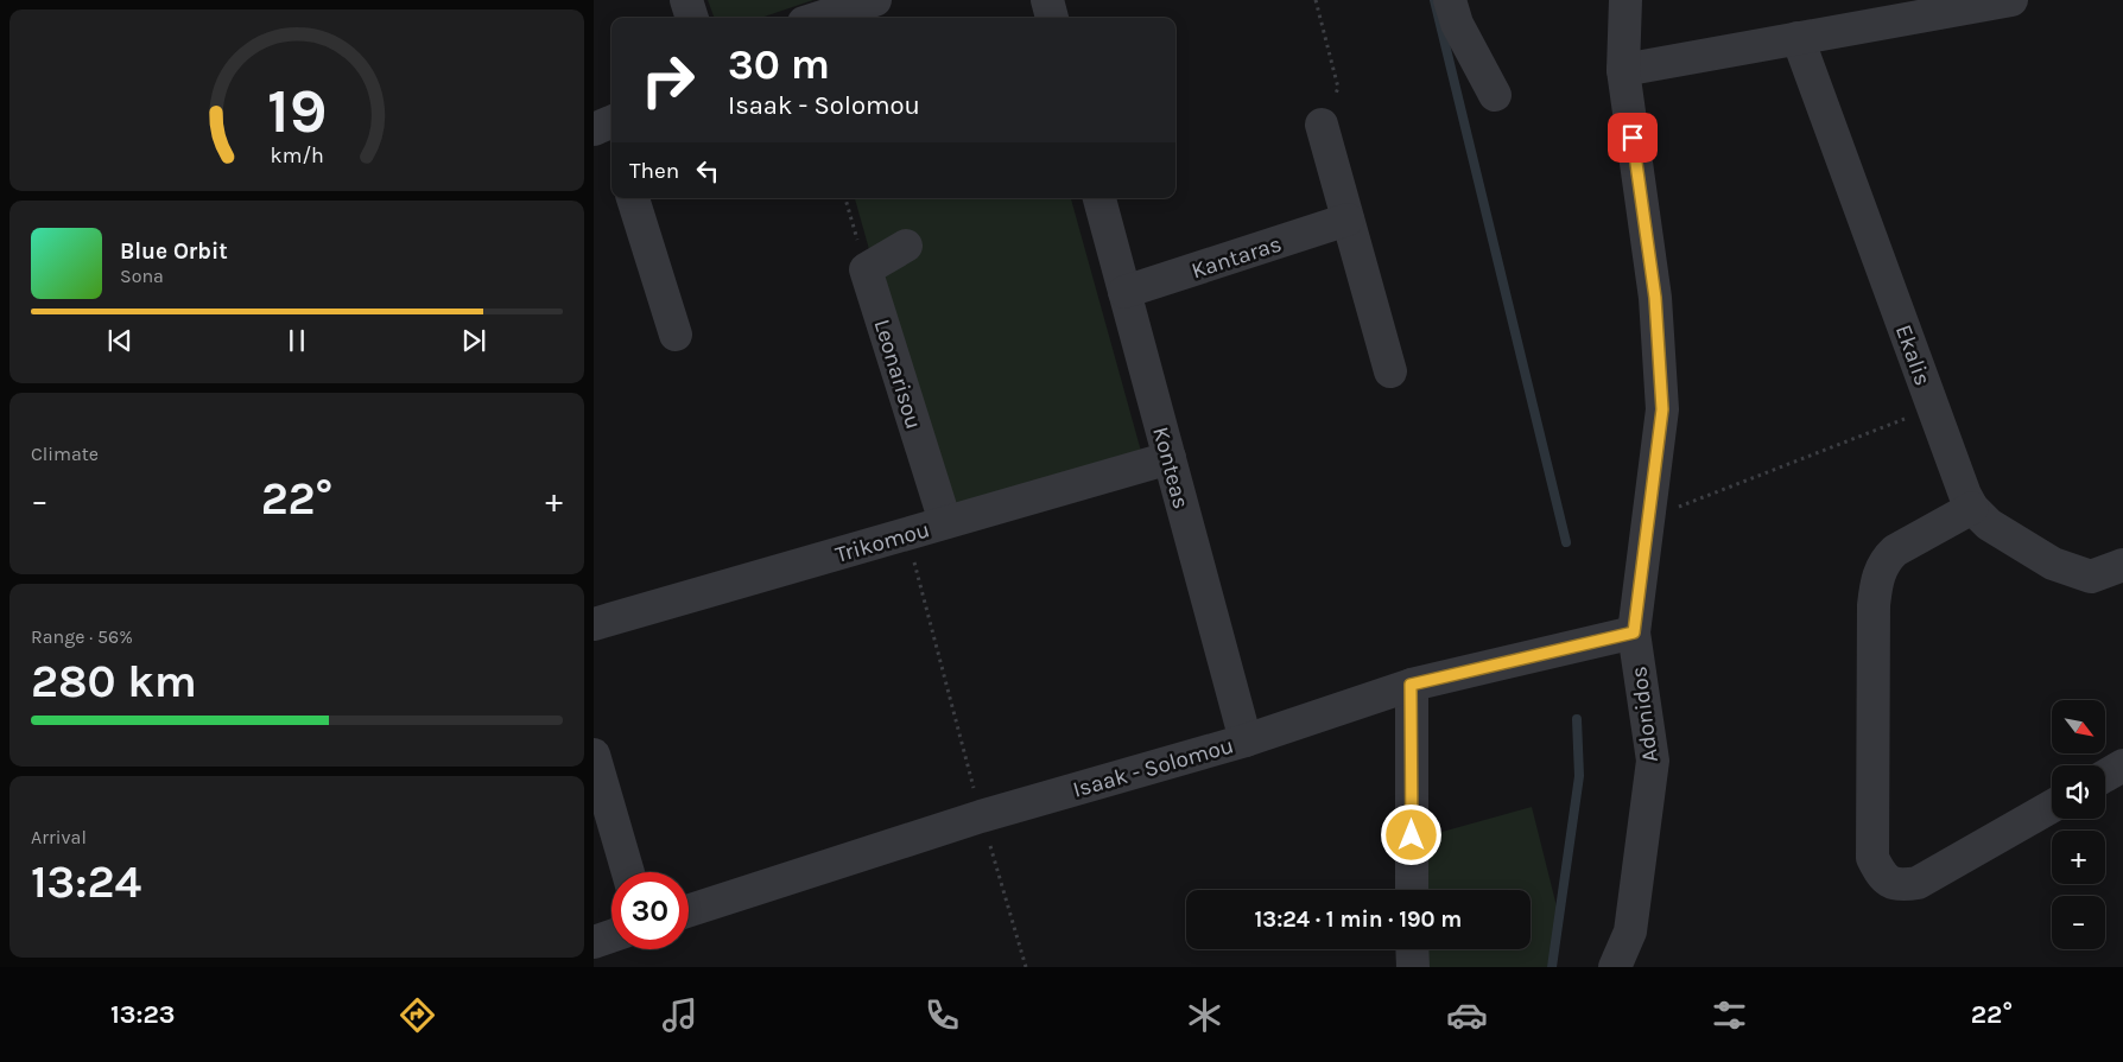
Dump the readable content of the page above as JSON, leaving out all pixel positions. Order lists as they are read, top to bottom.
{
  "streets": {
    "street": [
      "Kantaras",
      "Ekalis",
      "Leonarisou",
      "Konteas",
      "Trikomou",
      "Adonidos",
      "Isaak - Solomou"
    ]
  },
  "crossings": [
    ["Kantaras", "Konteas"],
    ["Leonarisou", "Trikomou"],
    ["Konteas", "Trikomou"],
    ["Konteas", "Isaak - Solomou"],
    ["Adonidos", "Isaak - Solomou"]
  ],
  "north": "bottom right",
  "page": {
    "turn": ["30 m", "Isaak - Solomou"],
    "then": "Then",
    "song": ["Blue Orbit", "Sona"],
    "tile": [
      "Climate",
      ["Range · 56%", "280 km"],
      ["Arrival", "13:24"]
    ],
    "heat": ["−", "22°", "+"],
    "map_buttons": ["+", "−"],
    "limit": "30",
    "trip": "13:24 · 1 min · 190 m",
    "tabs": ["13:23", "22°"],
    "gauge": ["19", "km/h"]
  }
}
